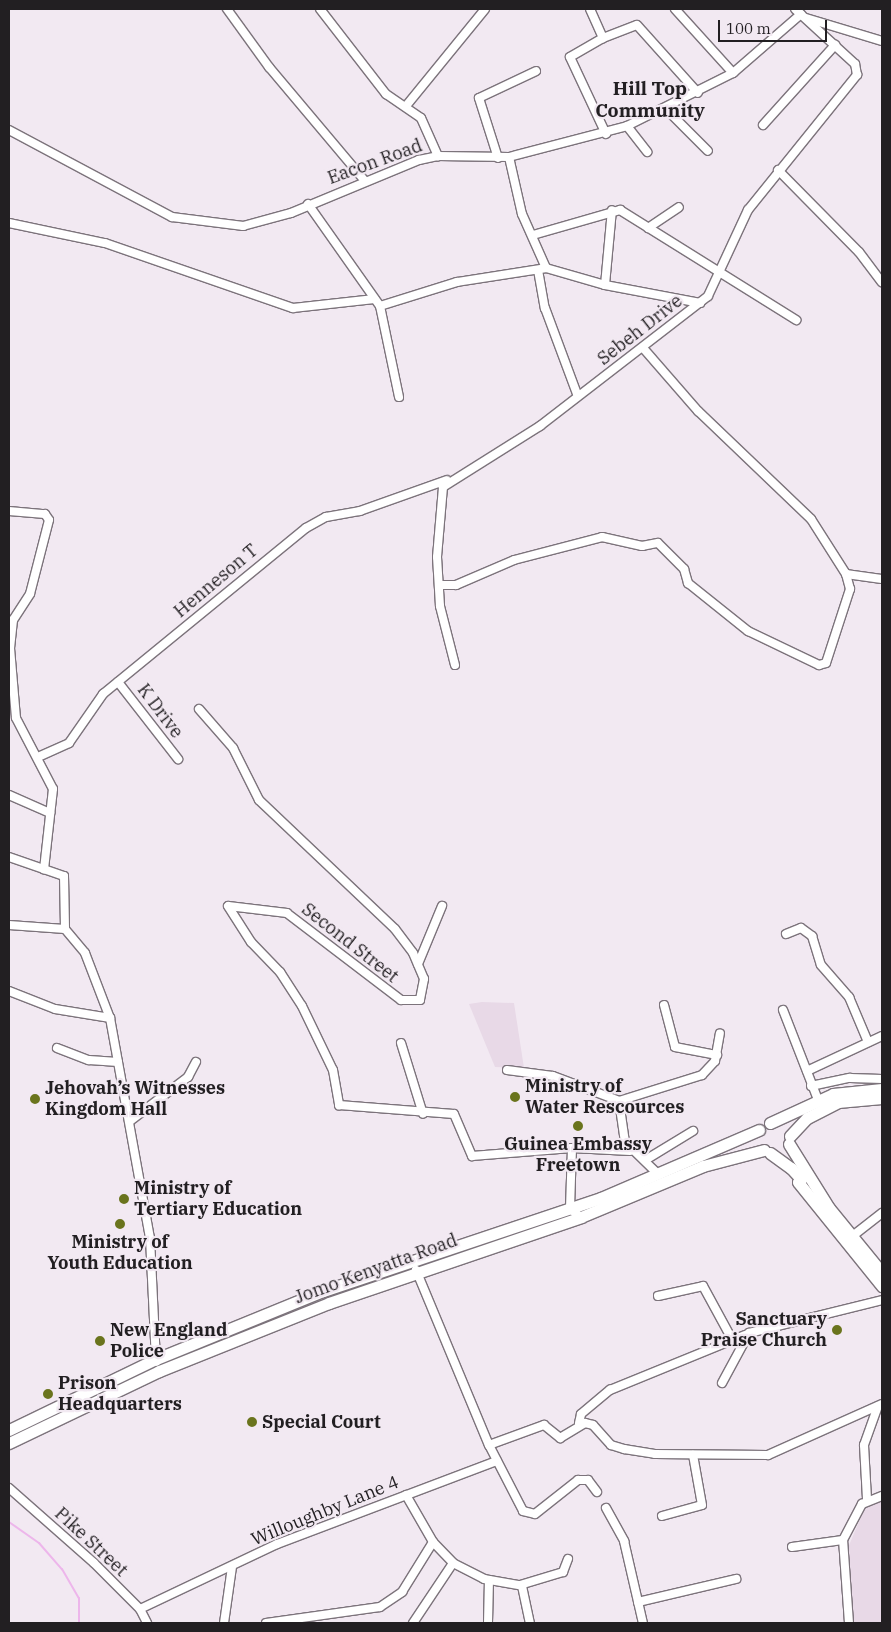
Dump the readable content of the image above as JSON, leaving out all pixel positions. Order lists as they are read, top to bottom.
{
  "streets": {
    "main road": ["Jomo Kenyatta Road"],
    "street": [
      "Eacon Road",
      "Sebeh Drive",
      "Henneson T",
      "K Drive",
      "Second Street",
      "Willoughby Lane 4",
      "Pike Street"
    ]
  },
  "crossings": [
    ["Eacon Road", "Sebeh Drive"],
    ["Sebeh Drive", "Henneson T"],
    ["Henneson T", "K Drive"],
    ["Willoughby Lane 4", "Pike Street"]
  ],
  "districts": ["Hill Top Community"],
  "places": [
    "Ministry of Water Rescources",
    "Jehovah’s Witnesses Kingdom Hall",
    "Guinea Embassy Freetown",
    "Ministry of Tertiary Education",
    "Ministry of Youth Education",
    "Sanctuary Praise Church",
    "New England Police",
    "Prison Headquarters",
    "Special Court"
  ],
  "scale_bar": "100 m"
}
